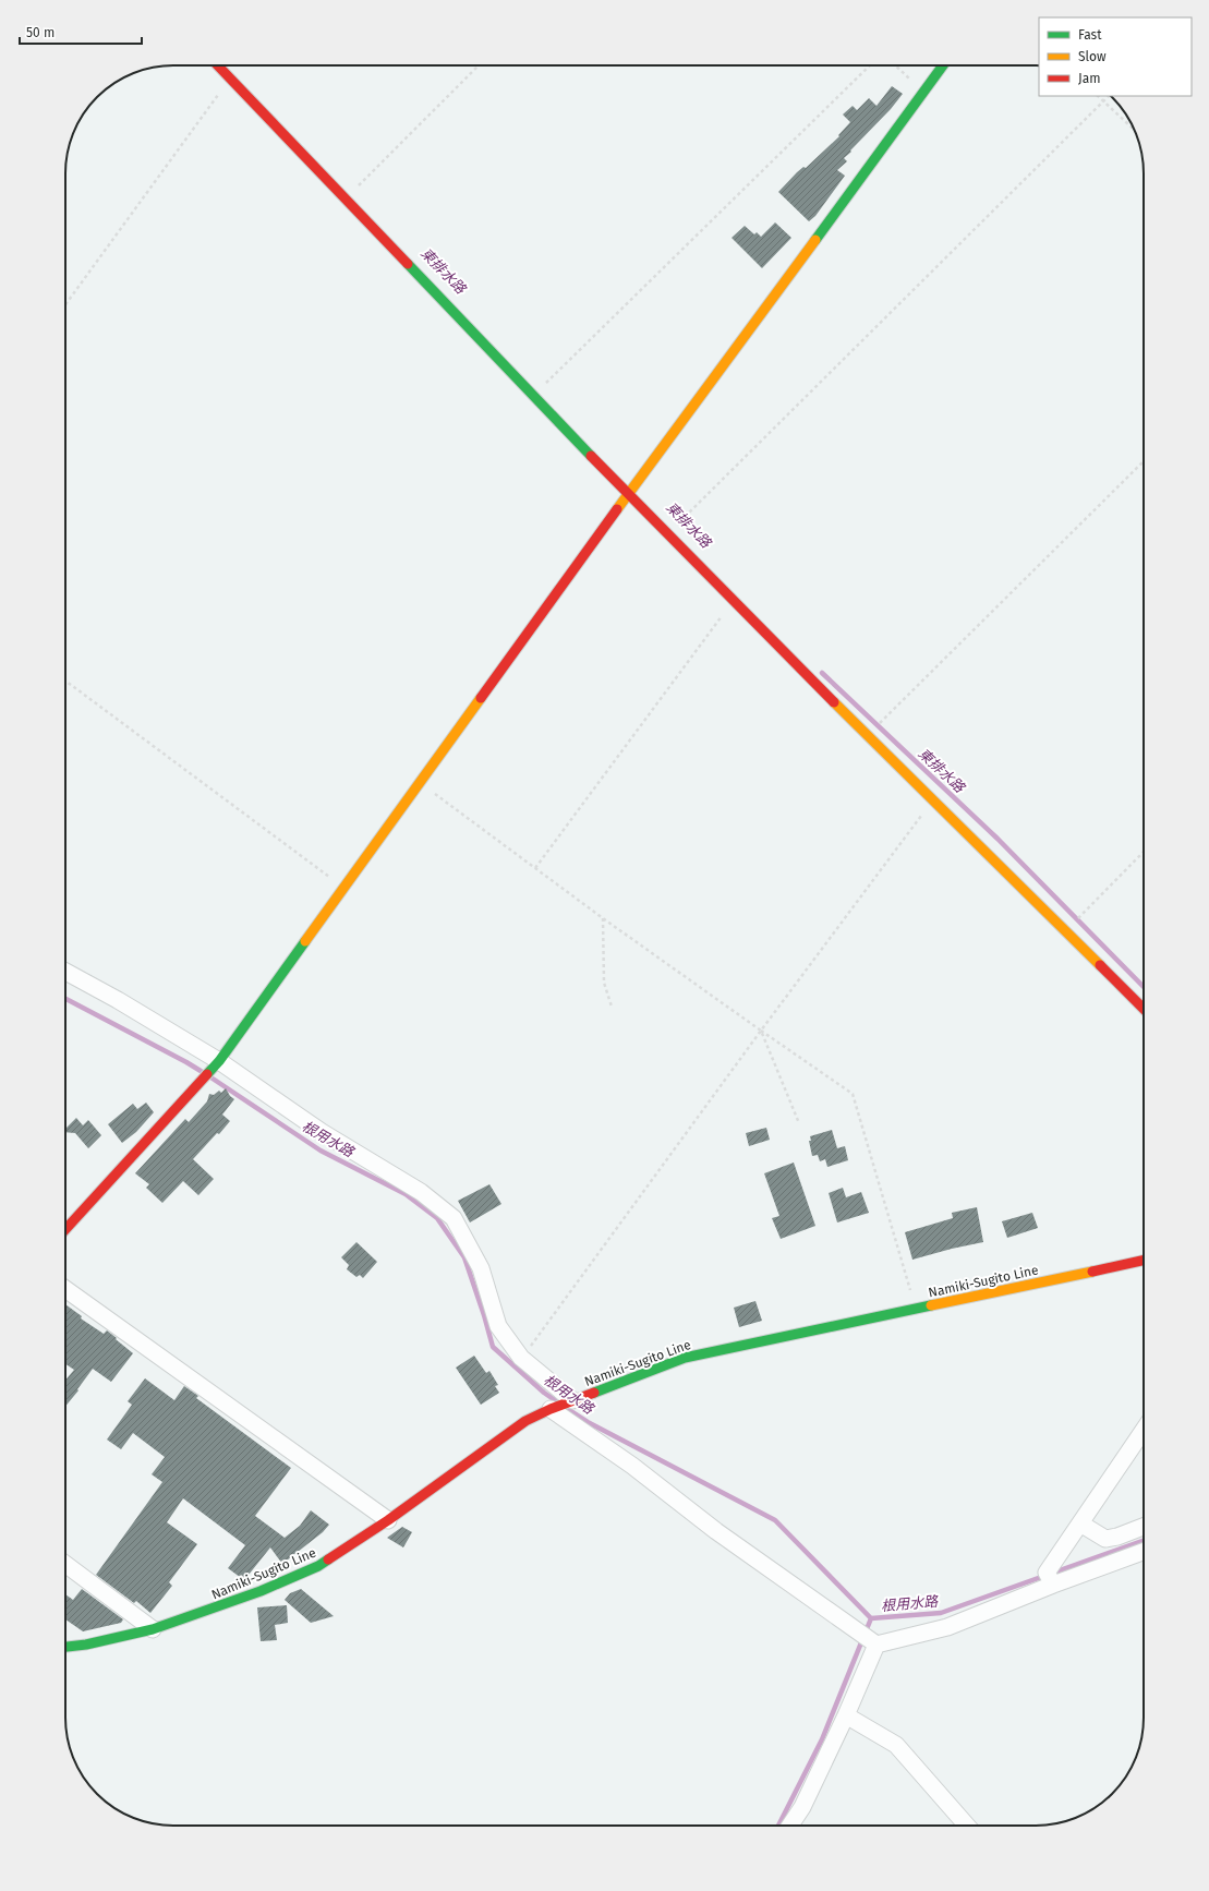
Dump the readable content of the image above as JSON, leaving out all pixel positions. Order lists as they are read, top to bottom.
{
  "streets": {
    "street": ["Namiki-Sugito Line"]
  },
  "water": ["東排水路", "根用水路"],
  "legend": ["Fast", "Slow", "Jam"],
  "scale_bar": "50 m"
}
